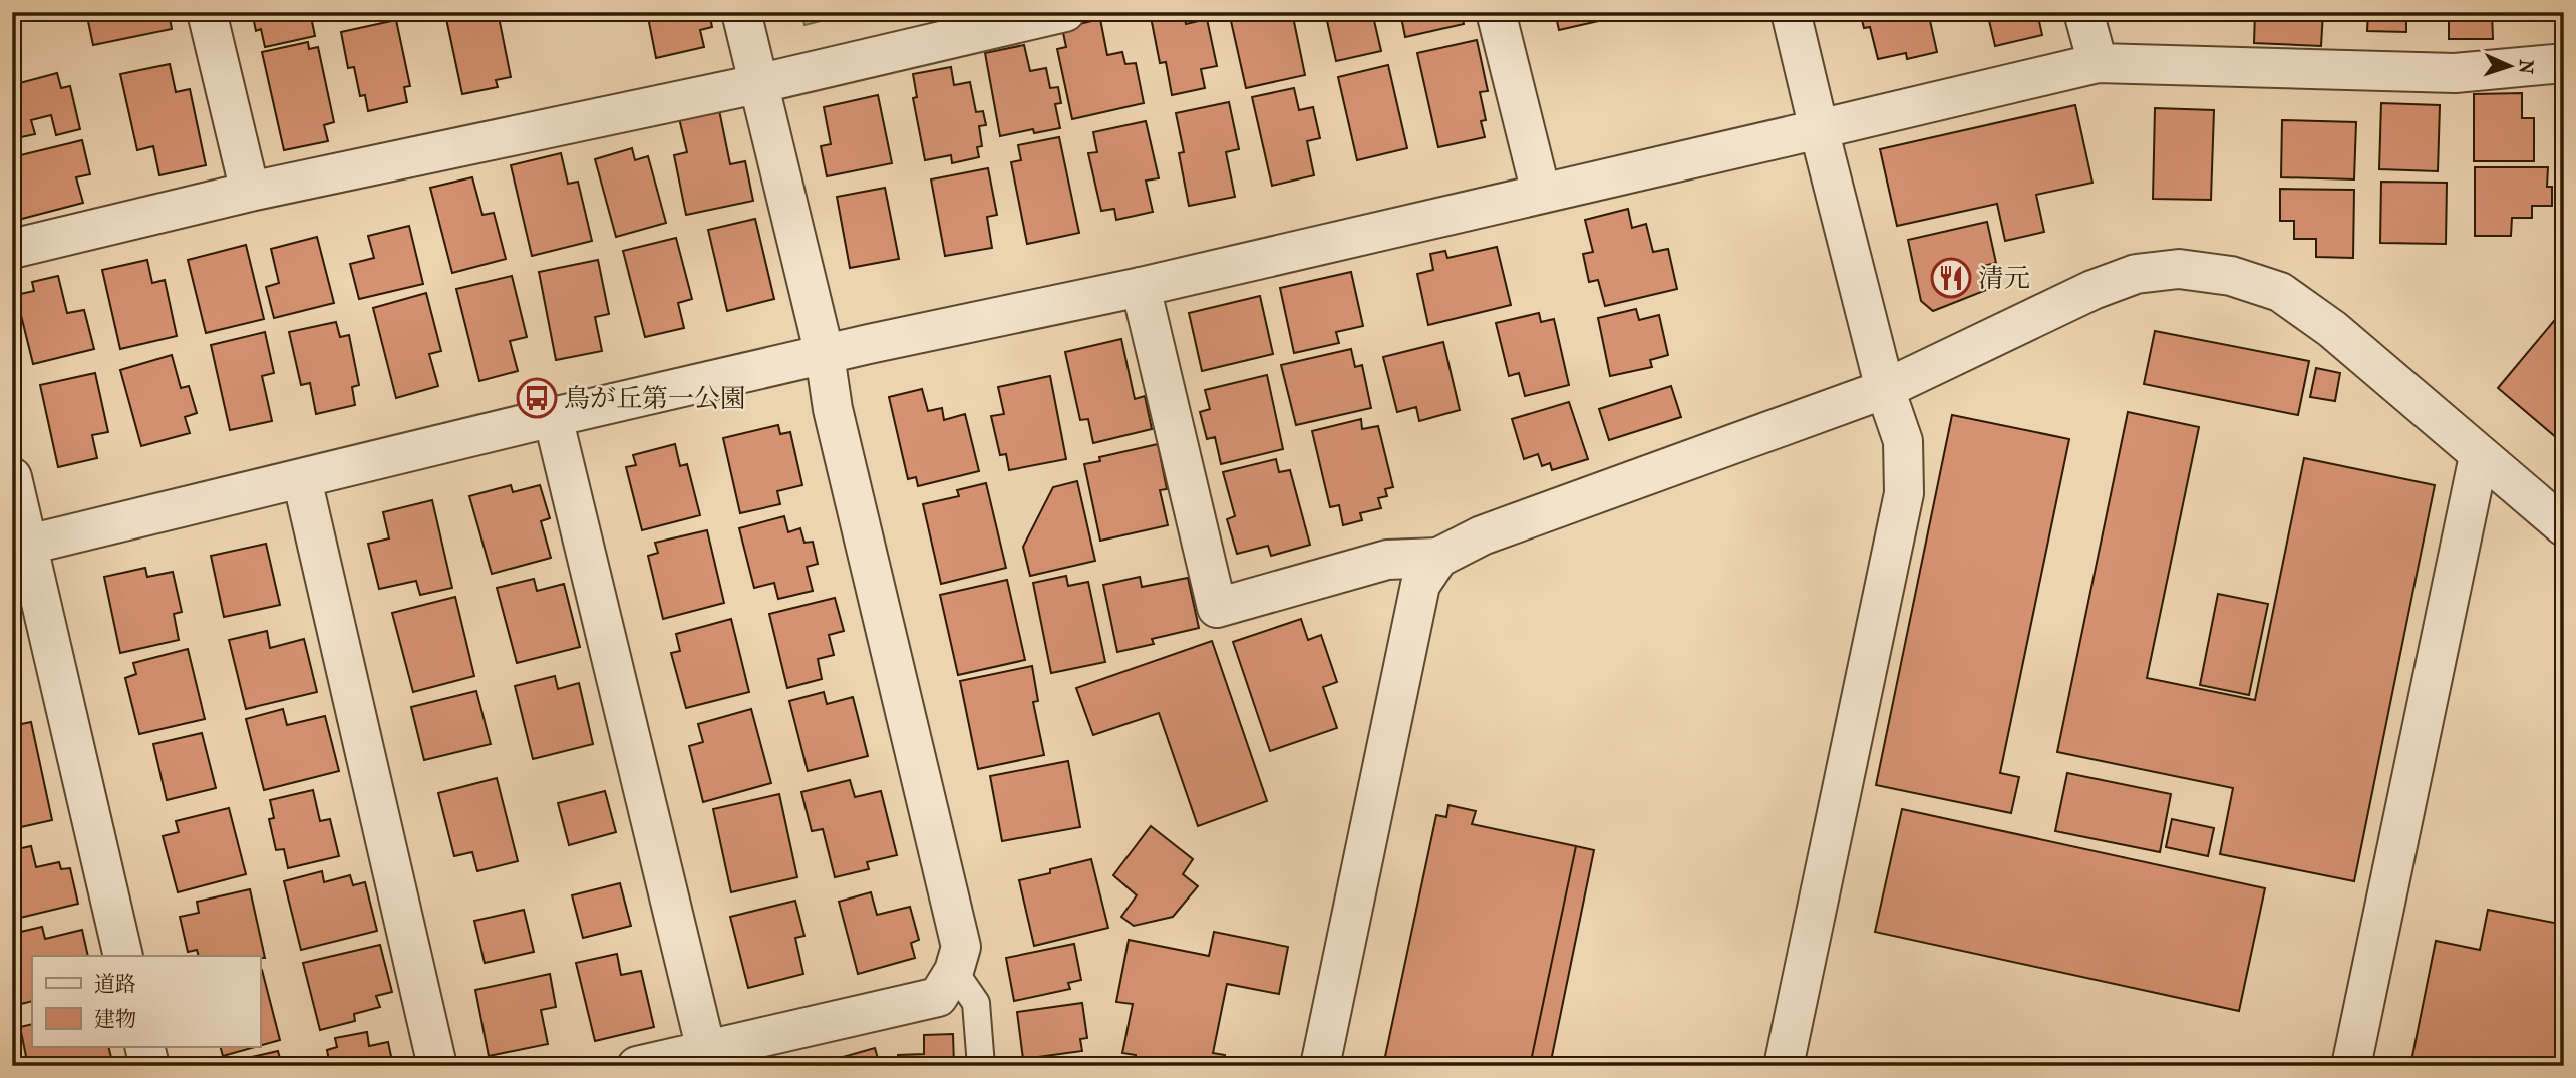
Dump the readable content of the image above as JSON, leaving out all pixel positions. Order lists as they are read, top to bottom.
{
  "places": {
    "restaurant": ["清元"],
    "bus stop": ["鳥が丘第一公園"]
  },
  "legend": ["道路", "建物"],
  "north": "right"
}
